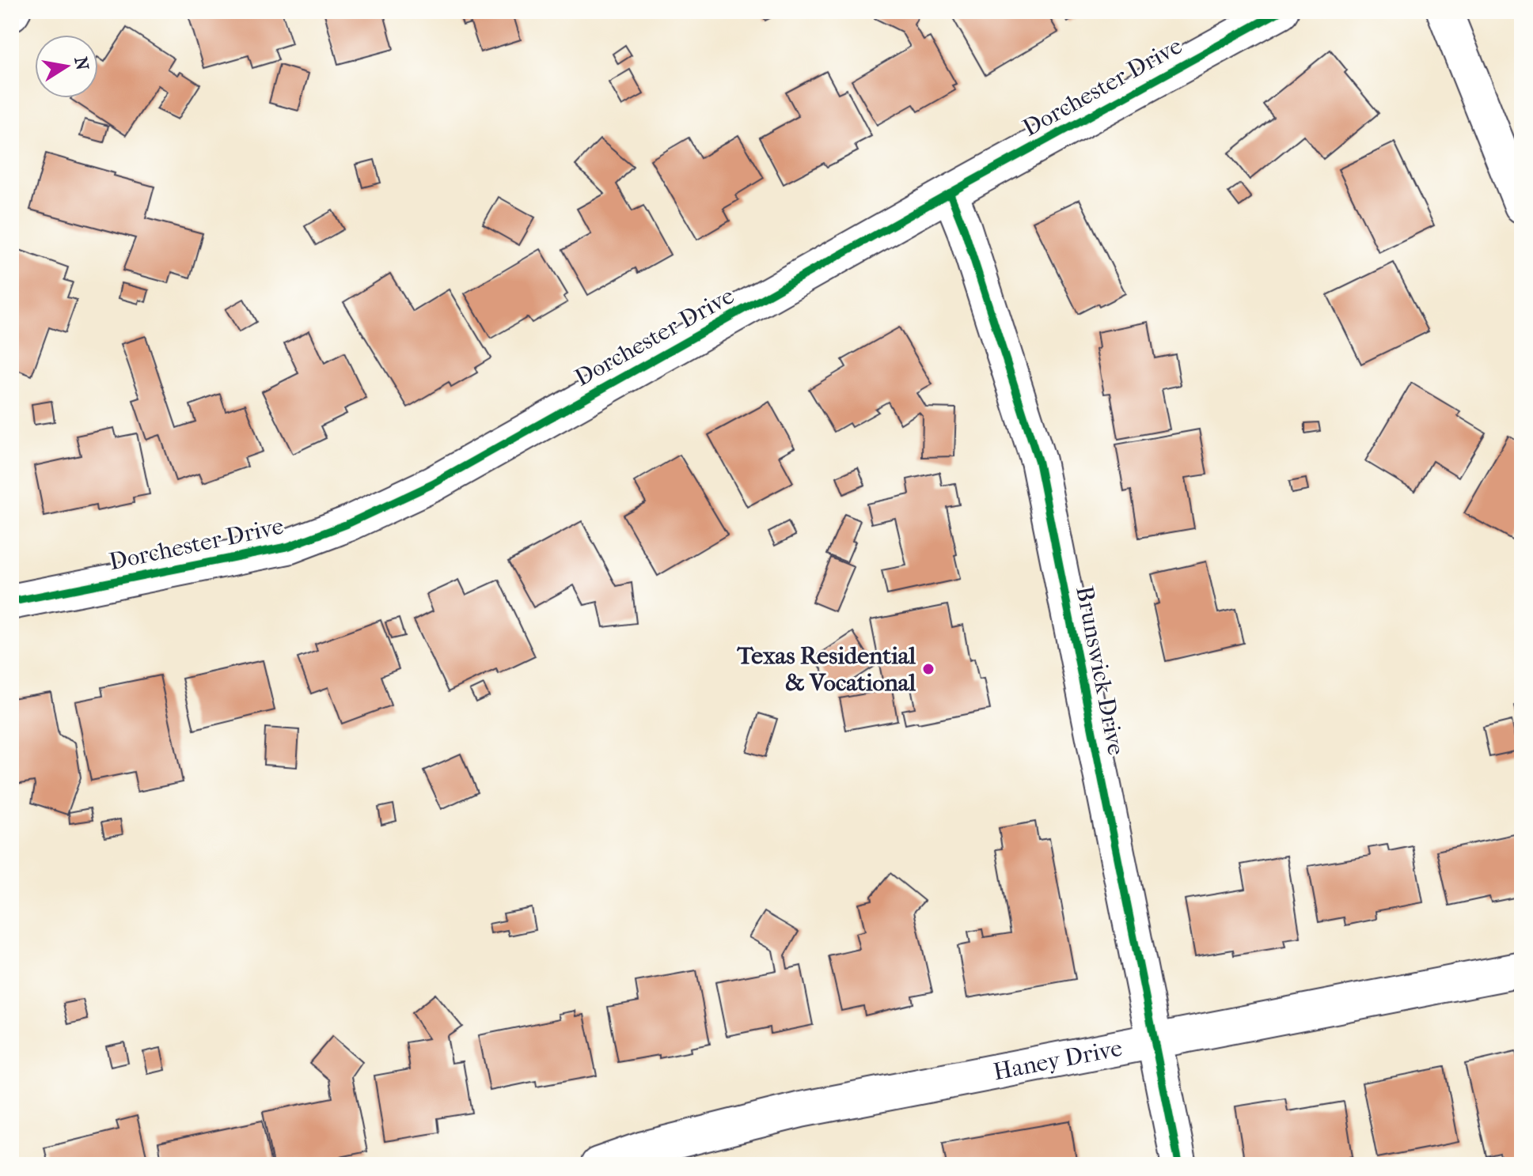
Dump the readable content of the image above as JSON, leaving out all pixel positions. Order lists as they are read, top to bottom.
{
  "streets": {
    "street": ["Dorchester Drive", "Brunswick Drive", "Haney Drive"]
  },
  "crossings": [
    ["Dorchester Drive", "Brunswick Drive"],
    ["Brunswick Drive", "Haney Drive"]
  ],
  "places": ["Texas Residential & Vocational"],
  "north": "right"
}
